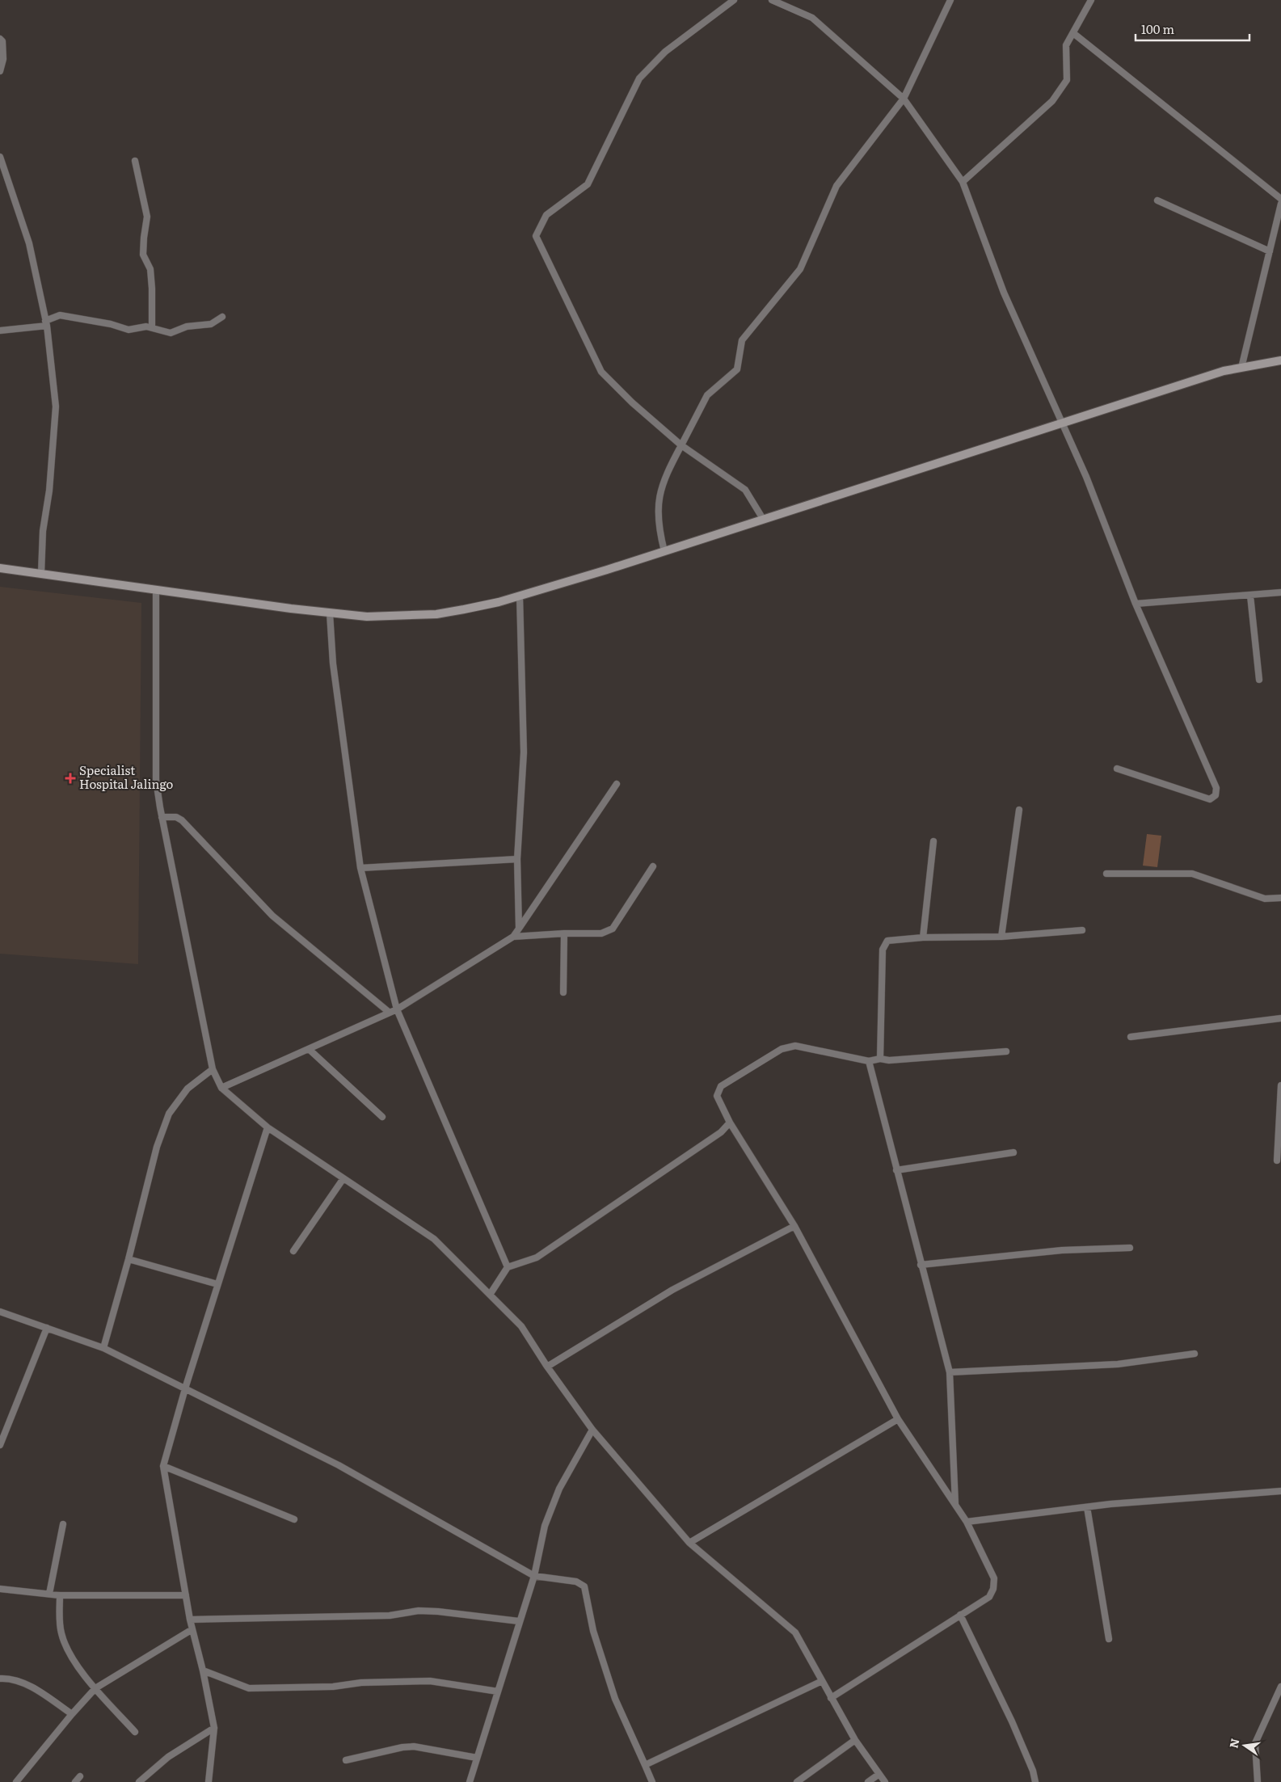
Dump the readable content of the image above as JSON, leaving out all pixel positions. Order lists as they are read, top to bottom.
{
  "places": {
    "health": ["Specialist Hospital Jalingo"]
  },
  "scale_bar": "100 m",
  "north": "left"
}
